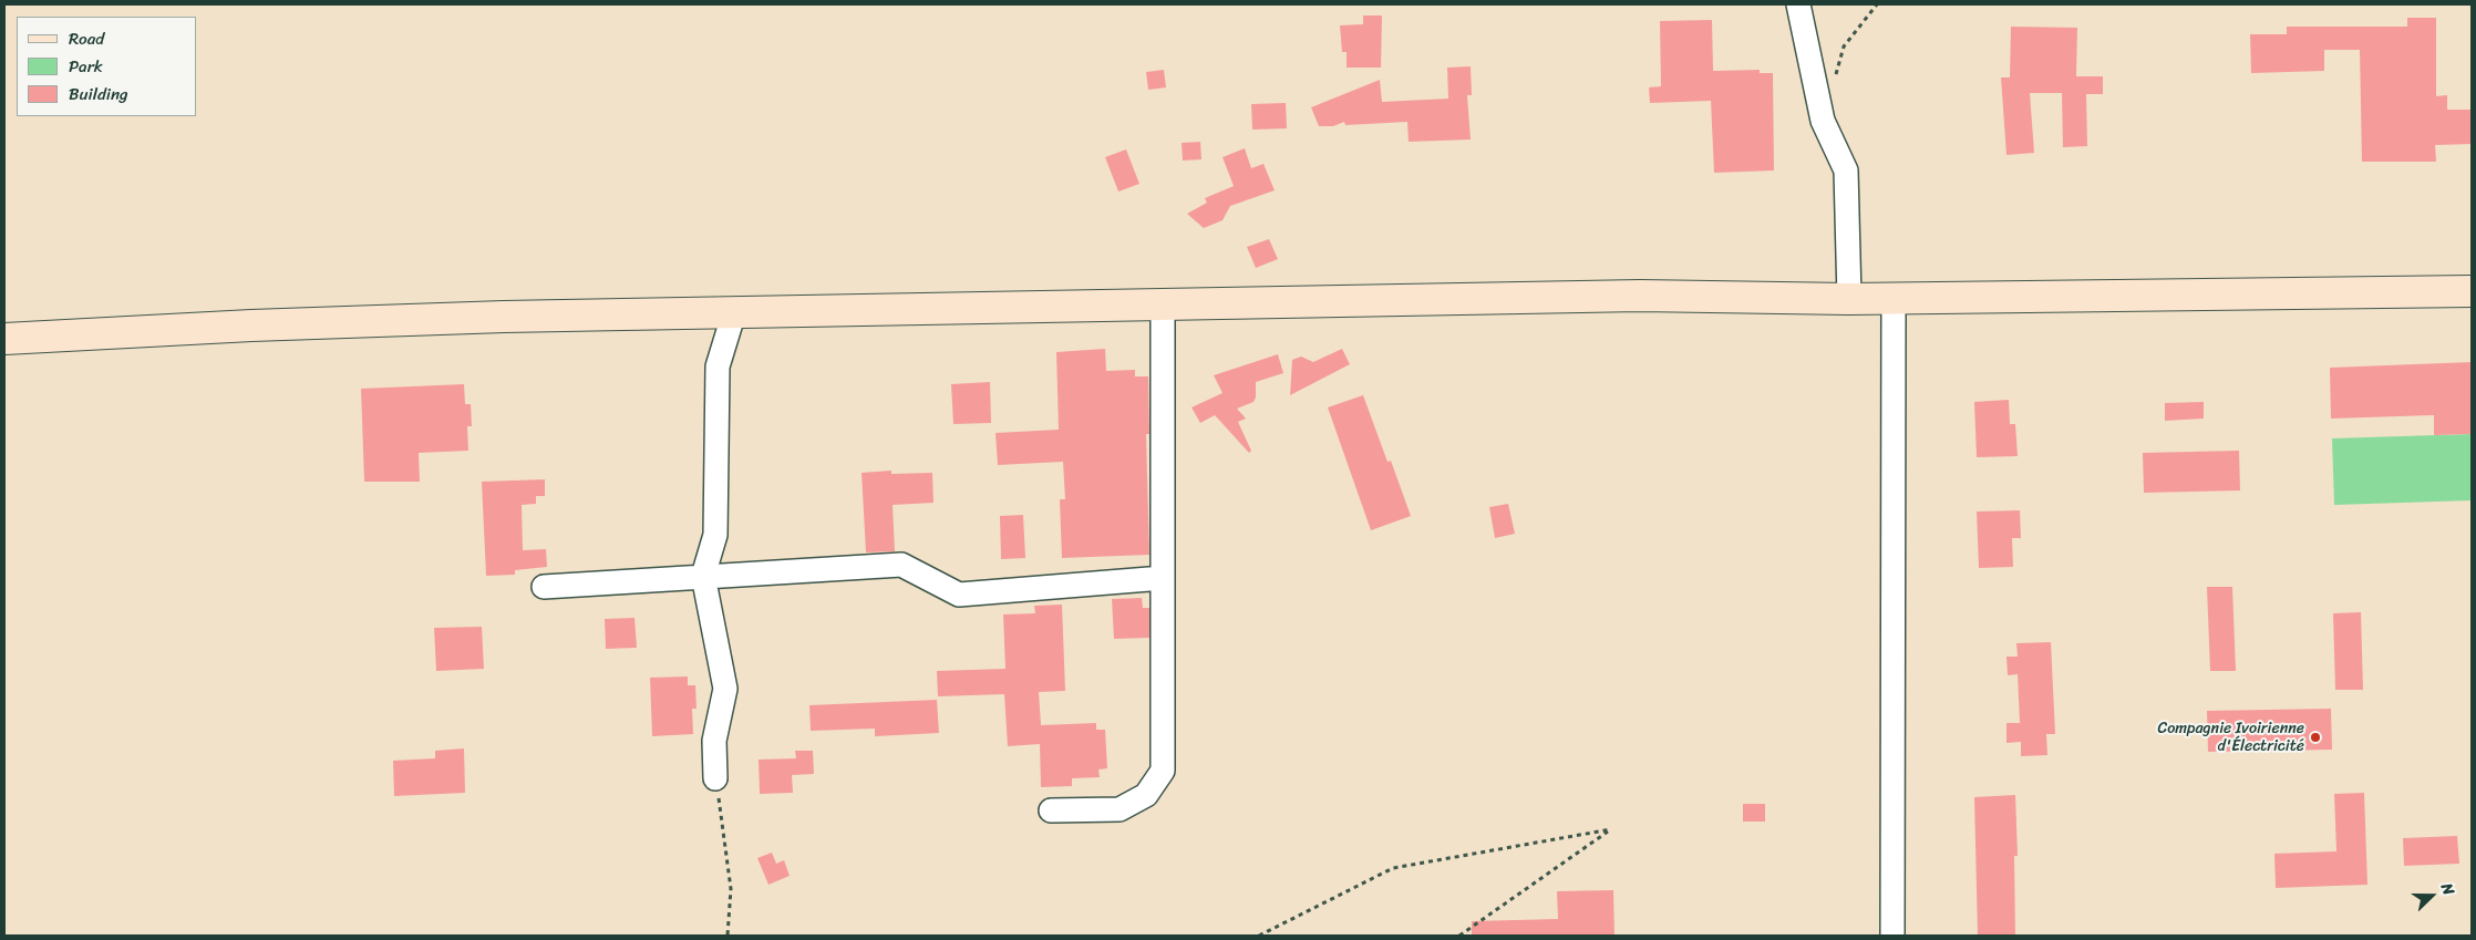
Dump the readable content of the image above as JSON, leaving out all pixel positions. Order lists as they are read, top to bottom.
{
  "places": ["Compagnie Ivoirienne d'Électricité"],
  "legend": ["Road", "Park", "Building"],
  "north": "right"
}
